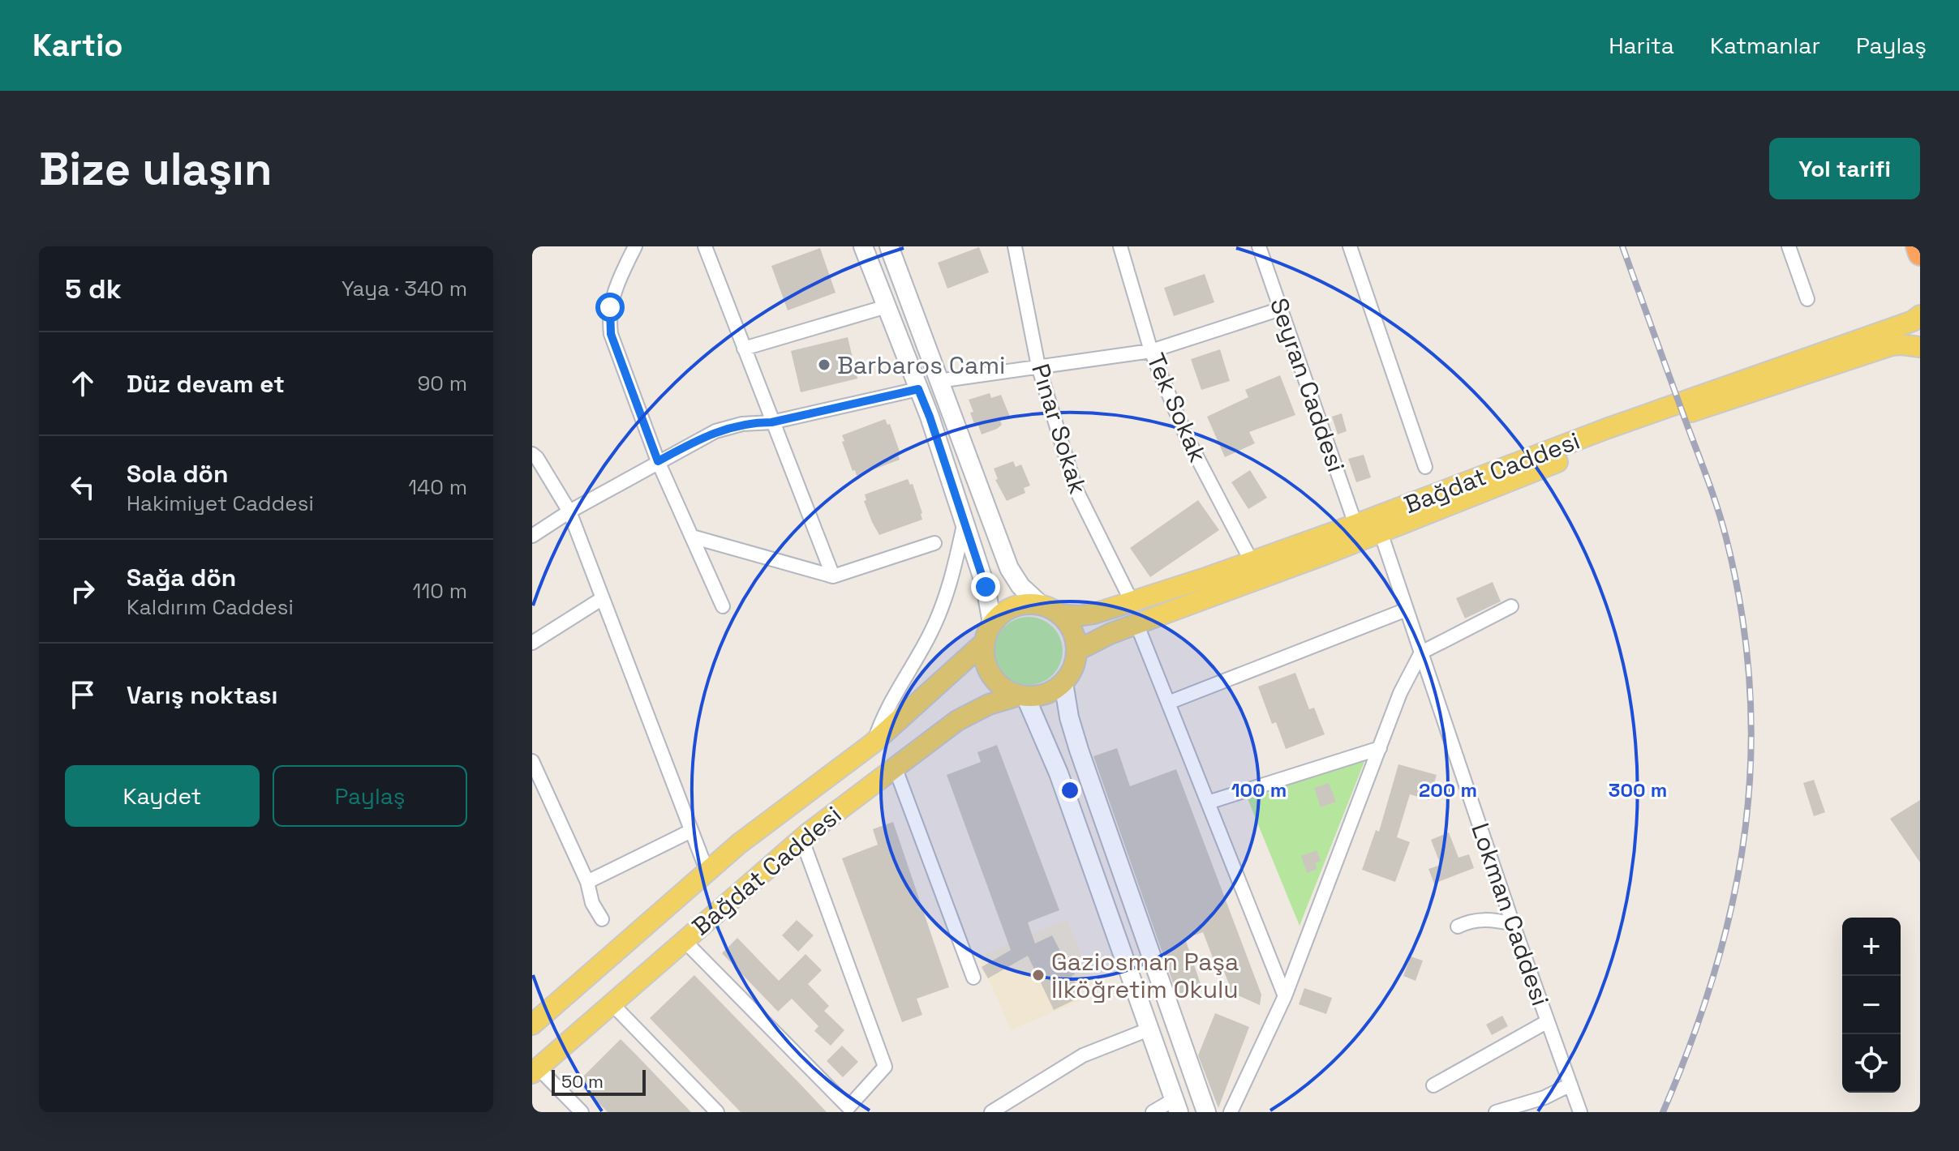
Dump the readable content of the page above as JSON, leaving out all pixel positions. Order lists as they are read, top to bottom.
{
  "streets": {
    "main road": ["Bağdat Caddesi"],
    "street": [
      "Seyran Caddesi",
      "Tek Sokak",
      "Pınar Sokak",
      "Lokman Caddesi"
    ]
  },
  "crossings": [
    ["Seyran Caddesi", "Bağdat Caddesi"],
    ["Tek Sokak", "Bağdat Caddesi"],
    ["Pınar Sokak", "Bağdat Caddesi"],
    ["Bağdat Caddesi", "Lokman Caddesi"]
  ],
  "places": ["Barbaros Cami", "Gaziosman Paşa İlköğretim Okulu"],
  "scale_bar": "50 m",
  "page": {
    "header": "Kartio",
    "nav": ["Harita", "Katmanlar", "Paylaş"],
    "buttons": [
      "Yol tarifi",
      ["Kaydet", "Paylaş"]
    ],
    "title": "Bize ulaşın",
    "heading": ["5 dk", "Yaya · 340 m"],
    "list": [
      ["Düz devam et", "90 m"],
      ["Sola dön", "Hakimiyet Caddesi", "140 m"],
      ["Sağa dön", "Kaldırım Caddesi", "110 m"],
      "Varış noktası"
    ],
    "map_buttons": ["+", "−"],
    "scale": "50 m"
  },
  "rings": ["100 m", "200 m", "300 m"]
}
